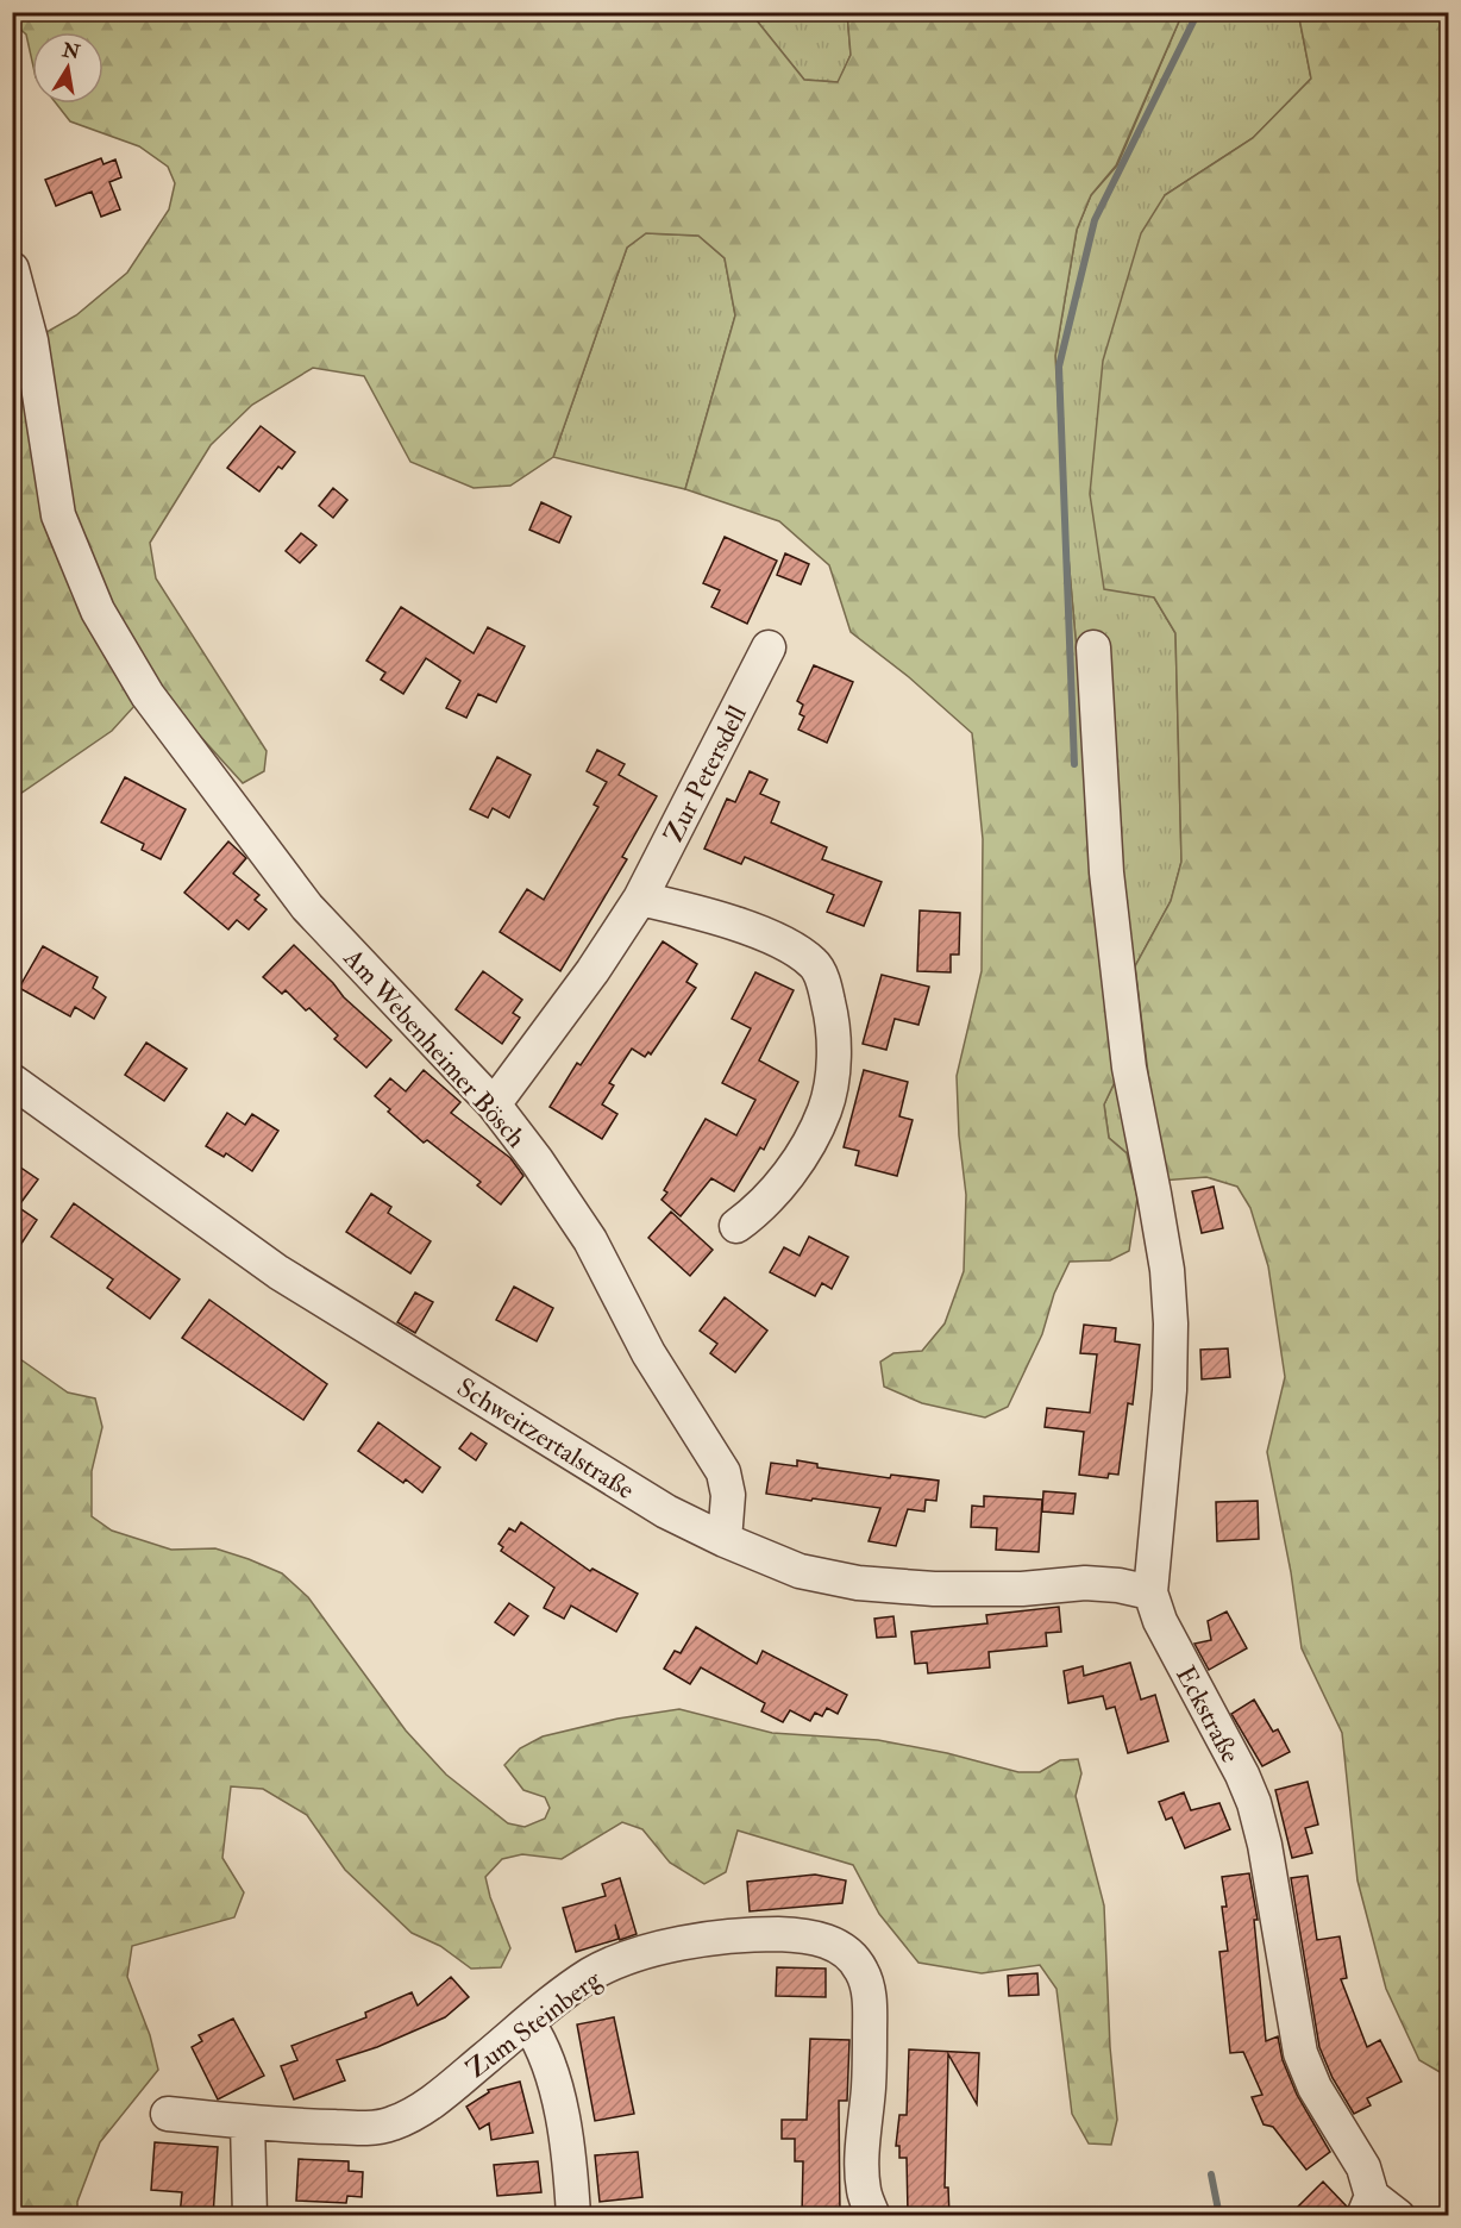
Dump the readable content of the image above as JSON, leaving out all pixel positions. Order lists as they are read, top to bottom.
{
  "streets": {
    "street": [
      "Zur Petersdell",
      "Am Webenheimer Bösch",
      "Schweitzertalstraße",
      "Eckstraße",
      "Zum Steinberg"
    ]
  },
  "crossings": [
    ["Zur Petersdell", "Am Webenheimer Bösch"],
    ["Am Webenheimer Bösch", "Schweitzertalstraße"],
    ["Schweitzertalstraße", "Eckstraße"]
  ],
  "north": "top"
}
